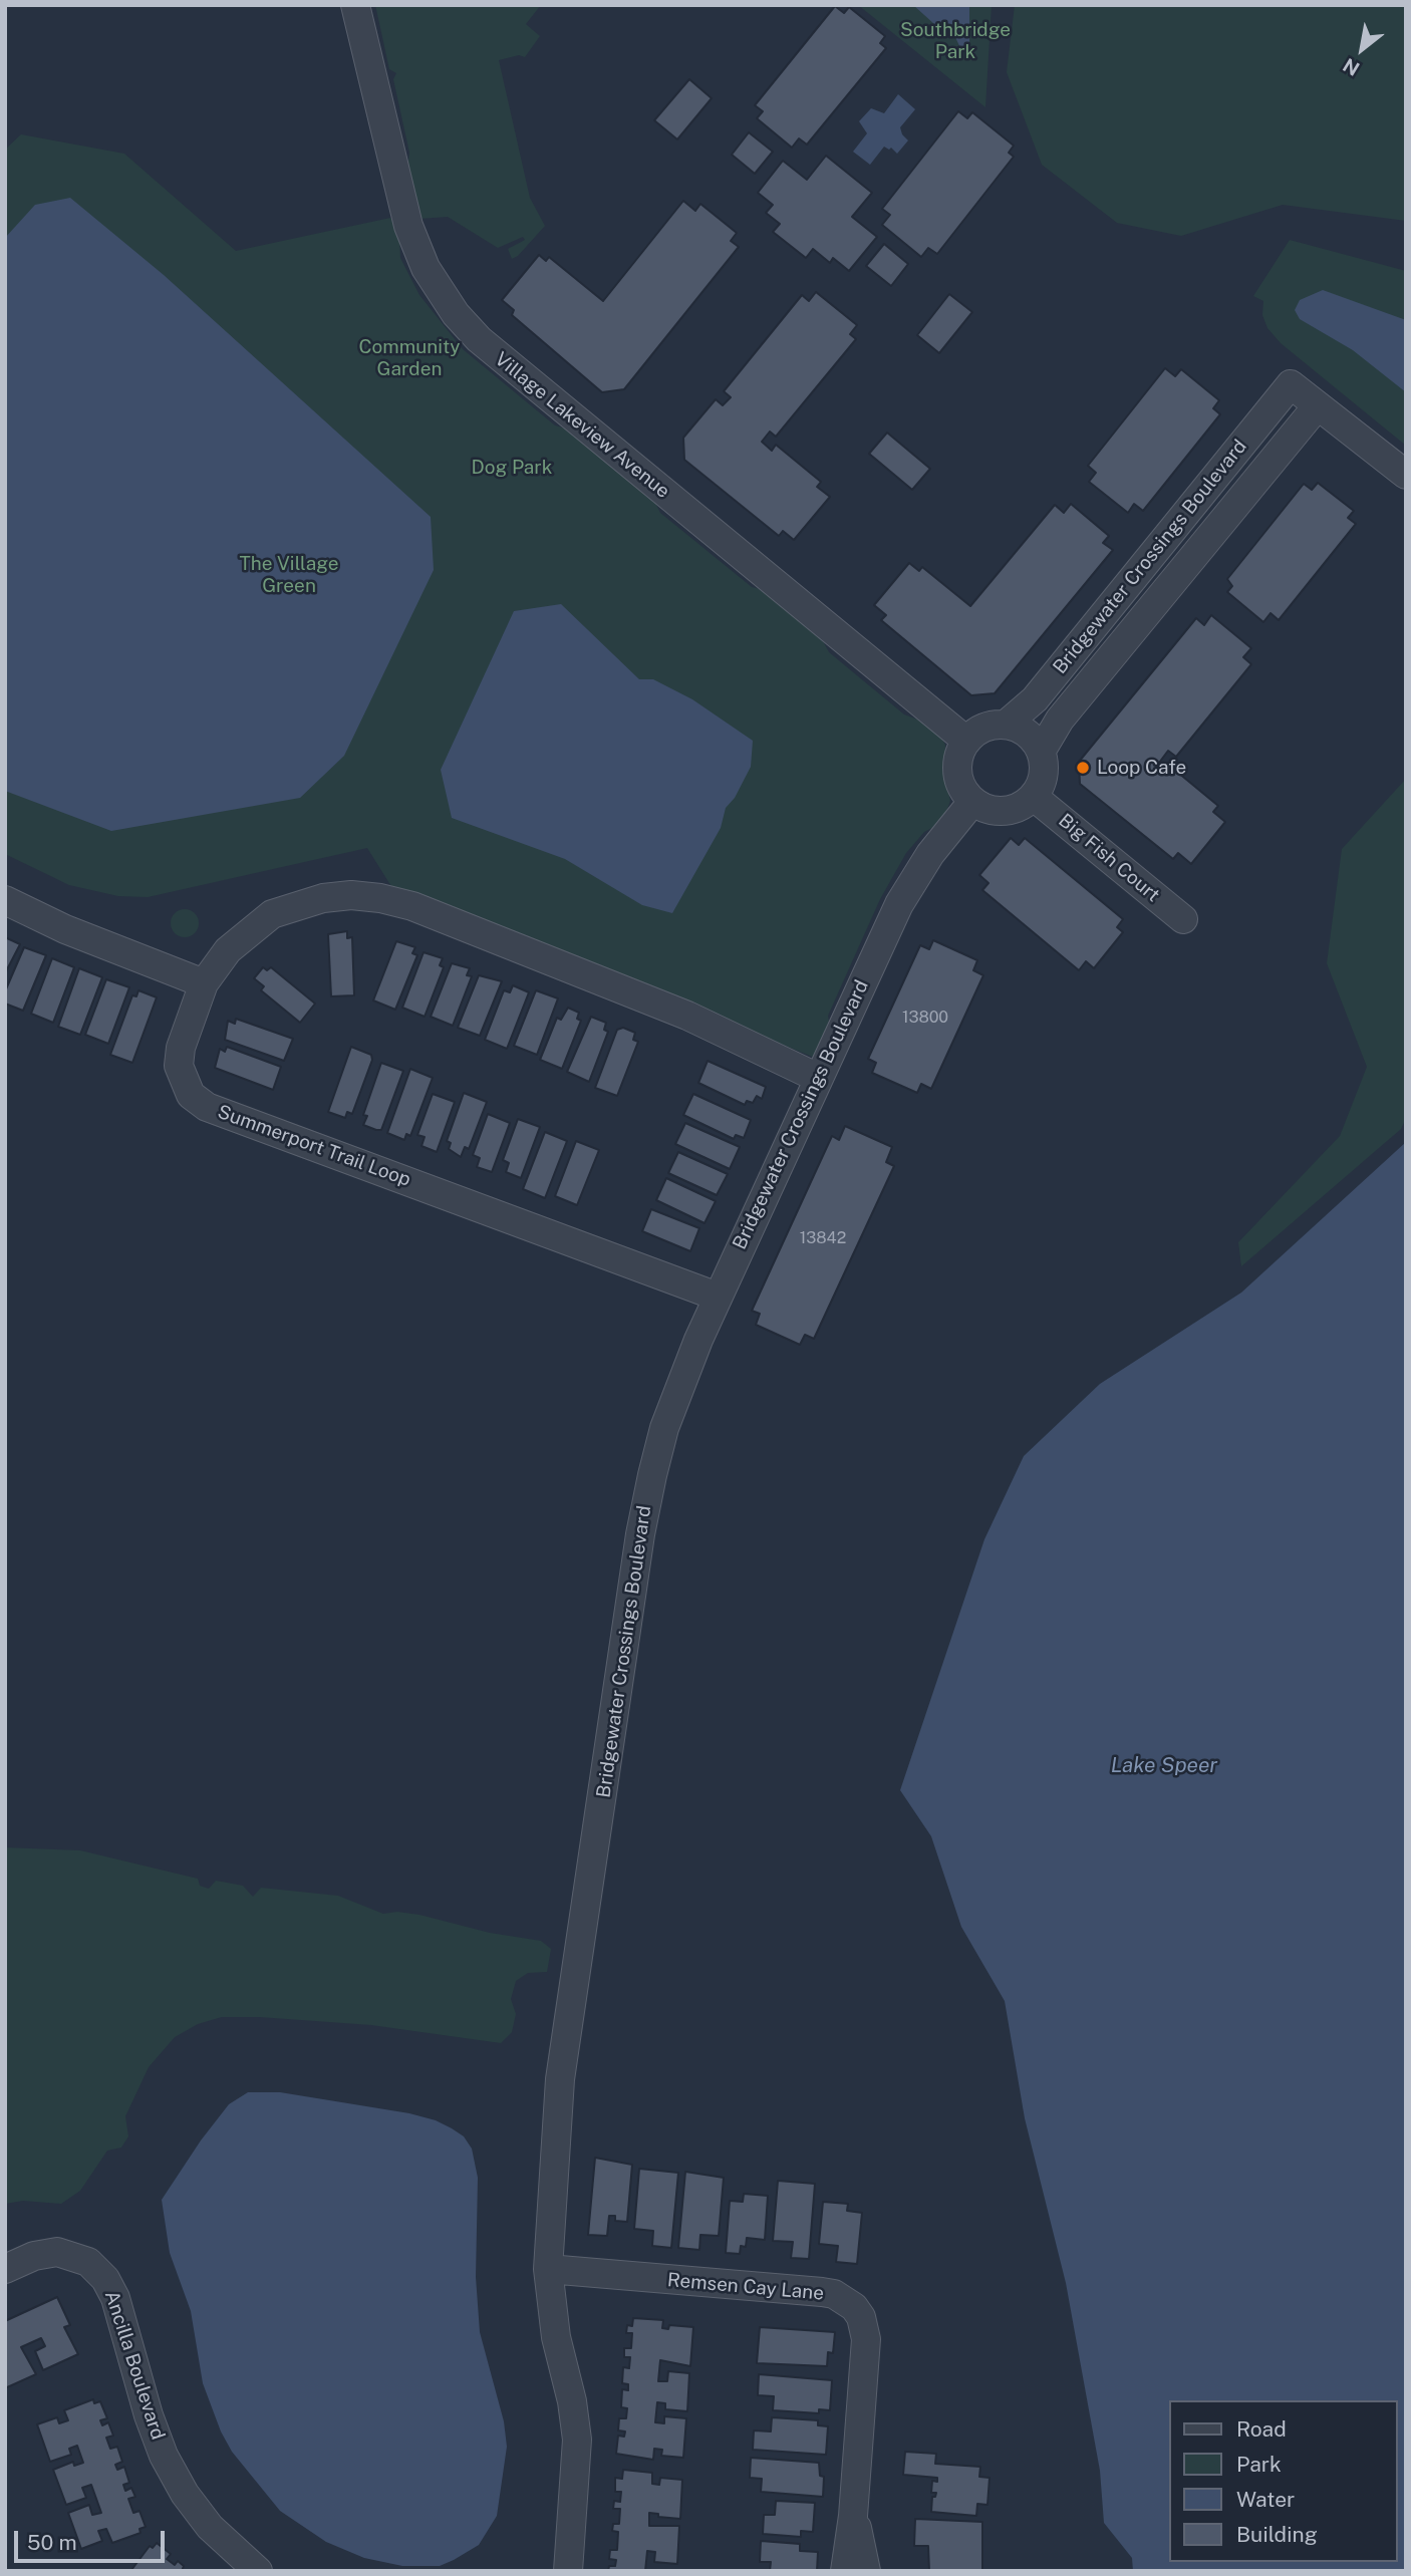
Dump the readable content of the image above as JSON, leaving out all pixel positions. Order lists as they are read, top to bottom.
{
  "streets": {
    "street": [
      "Village Lakeview Avenue",
      "Bridgewater Crossings Boulevard",
      "Big Fish Court",
      "Summerport Trail Loop",
      "Remsen Cay Lane",
      "Ancilla Boulevard"
    ]
  },
  "crossings": [
    ["Village Lakeview Avenue", "Bridgewater Crossings Boulevard"],
    ["Village Lakeview Avenue", "Big Fish Court"],
    ["Bridgewater Crossings Boulevard", "Big Fish Court"],
    ["Bridgewater Crossings Boulevard", "Summerport Trail Loop"],
    ["Bridgewater Crossings Boulevard", "Remsen Cay Lane"]
  ],
  "water": ["Lake Speer"],
  "parks": [
    "Southbridge Park",
    "Community Garden",
    "Dog Park",
    "The Village Green"
  ],
  "places": ["Loop Cafe"],
  "house_numbers": ["13800", "13842"],
  "legend": [
    "Road",
    "Park",
    "Water",
    "Building"
  ],
  "scale_bar": "50 m",
  "north": "bottom left"
}
